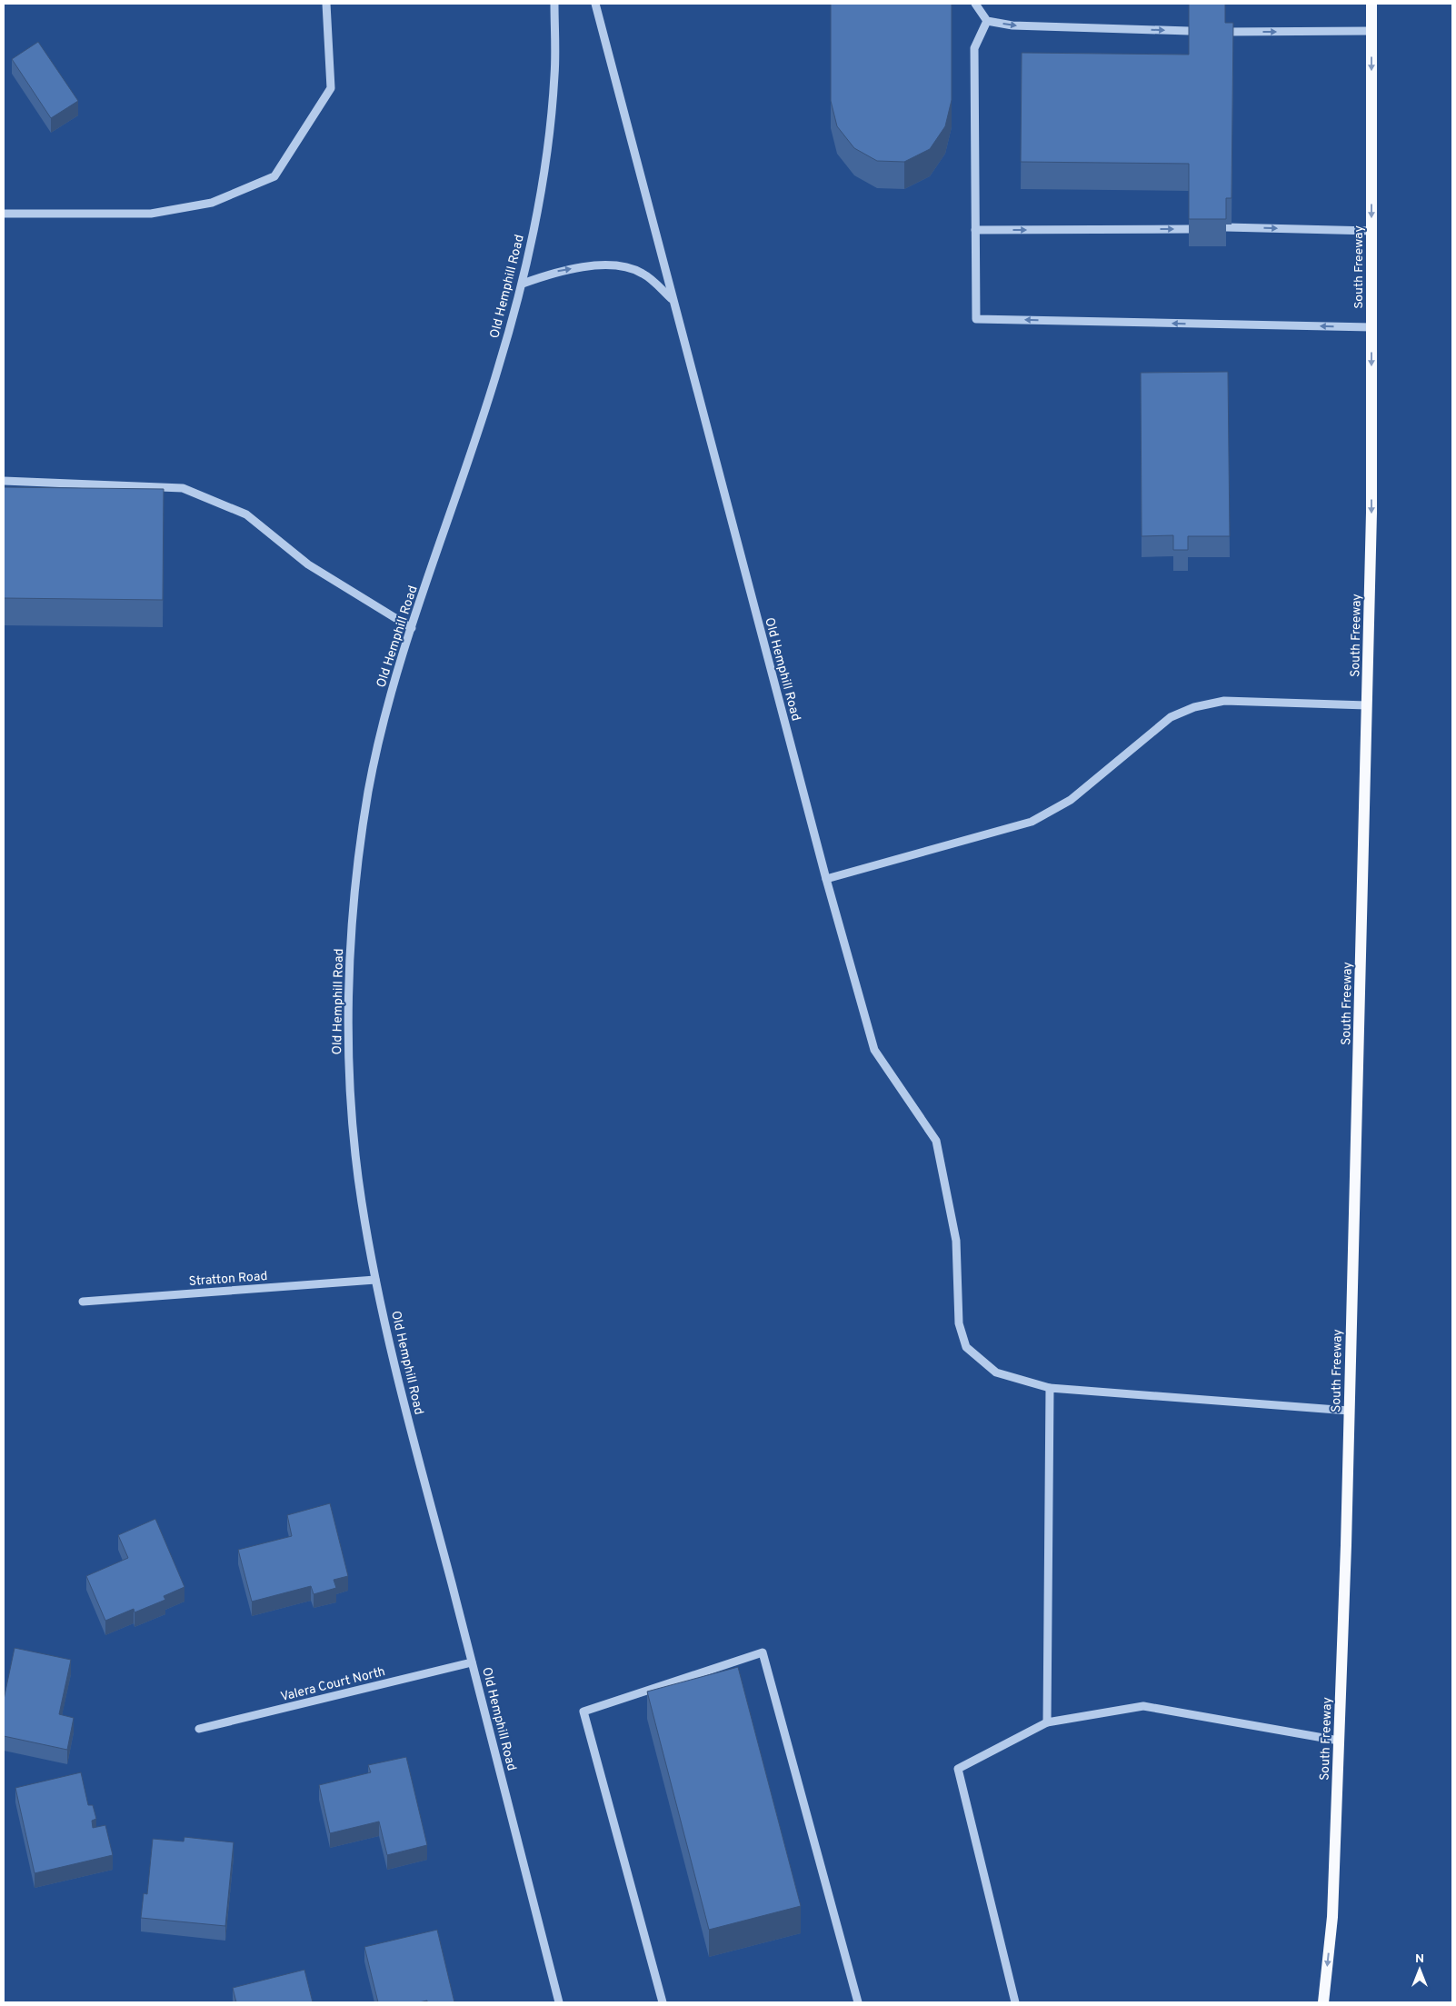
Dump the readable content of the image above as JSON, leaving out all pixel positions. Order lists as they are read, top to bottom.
{
  "streets": {
    "main road": ["South Freeway"],
    "street": ["Old Hemphill Road", "Stratton Road", "Valera Court North"]
  },
  "crossings": [
    ["South Freeway", "Old Hemphill Road"],
    ["Old Hemphill Road", "Stratton Road"],
    ["Old Hemphill Road", "Valera Court North"]
  ],
  "one_way": ["South Freeway"],
  "north": "top"
}
